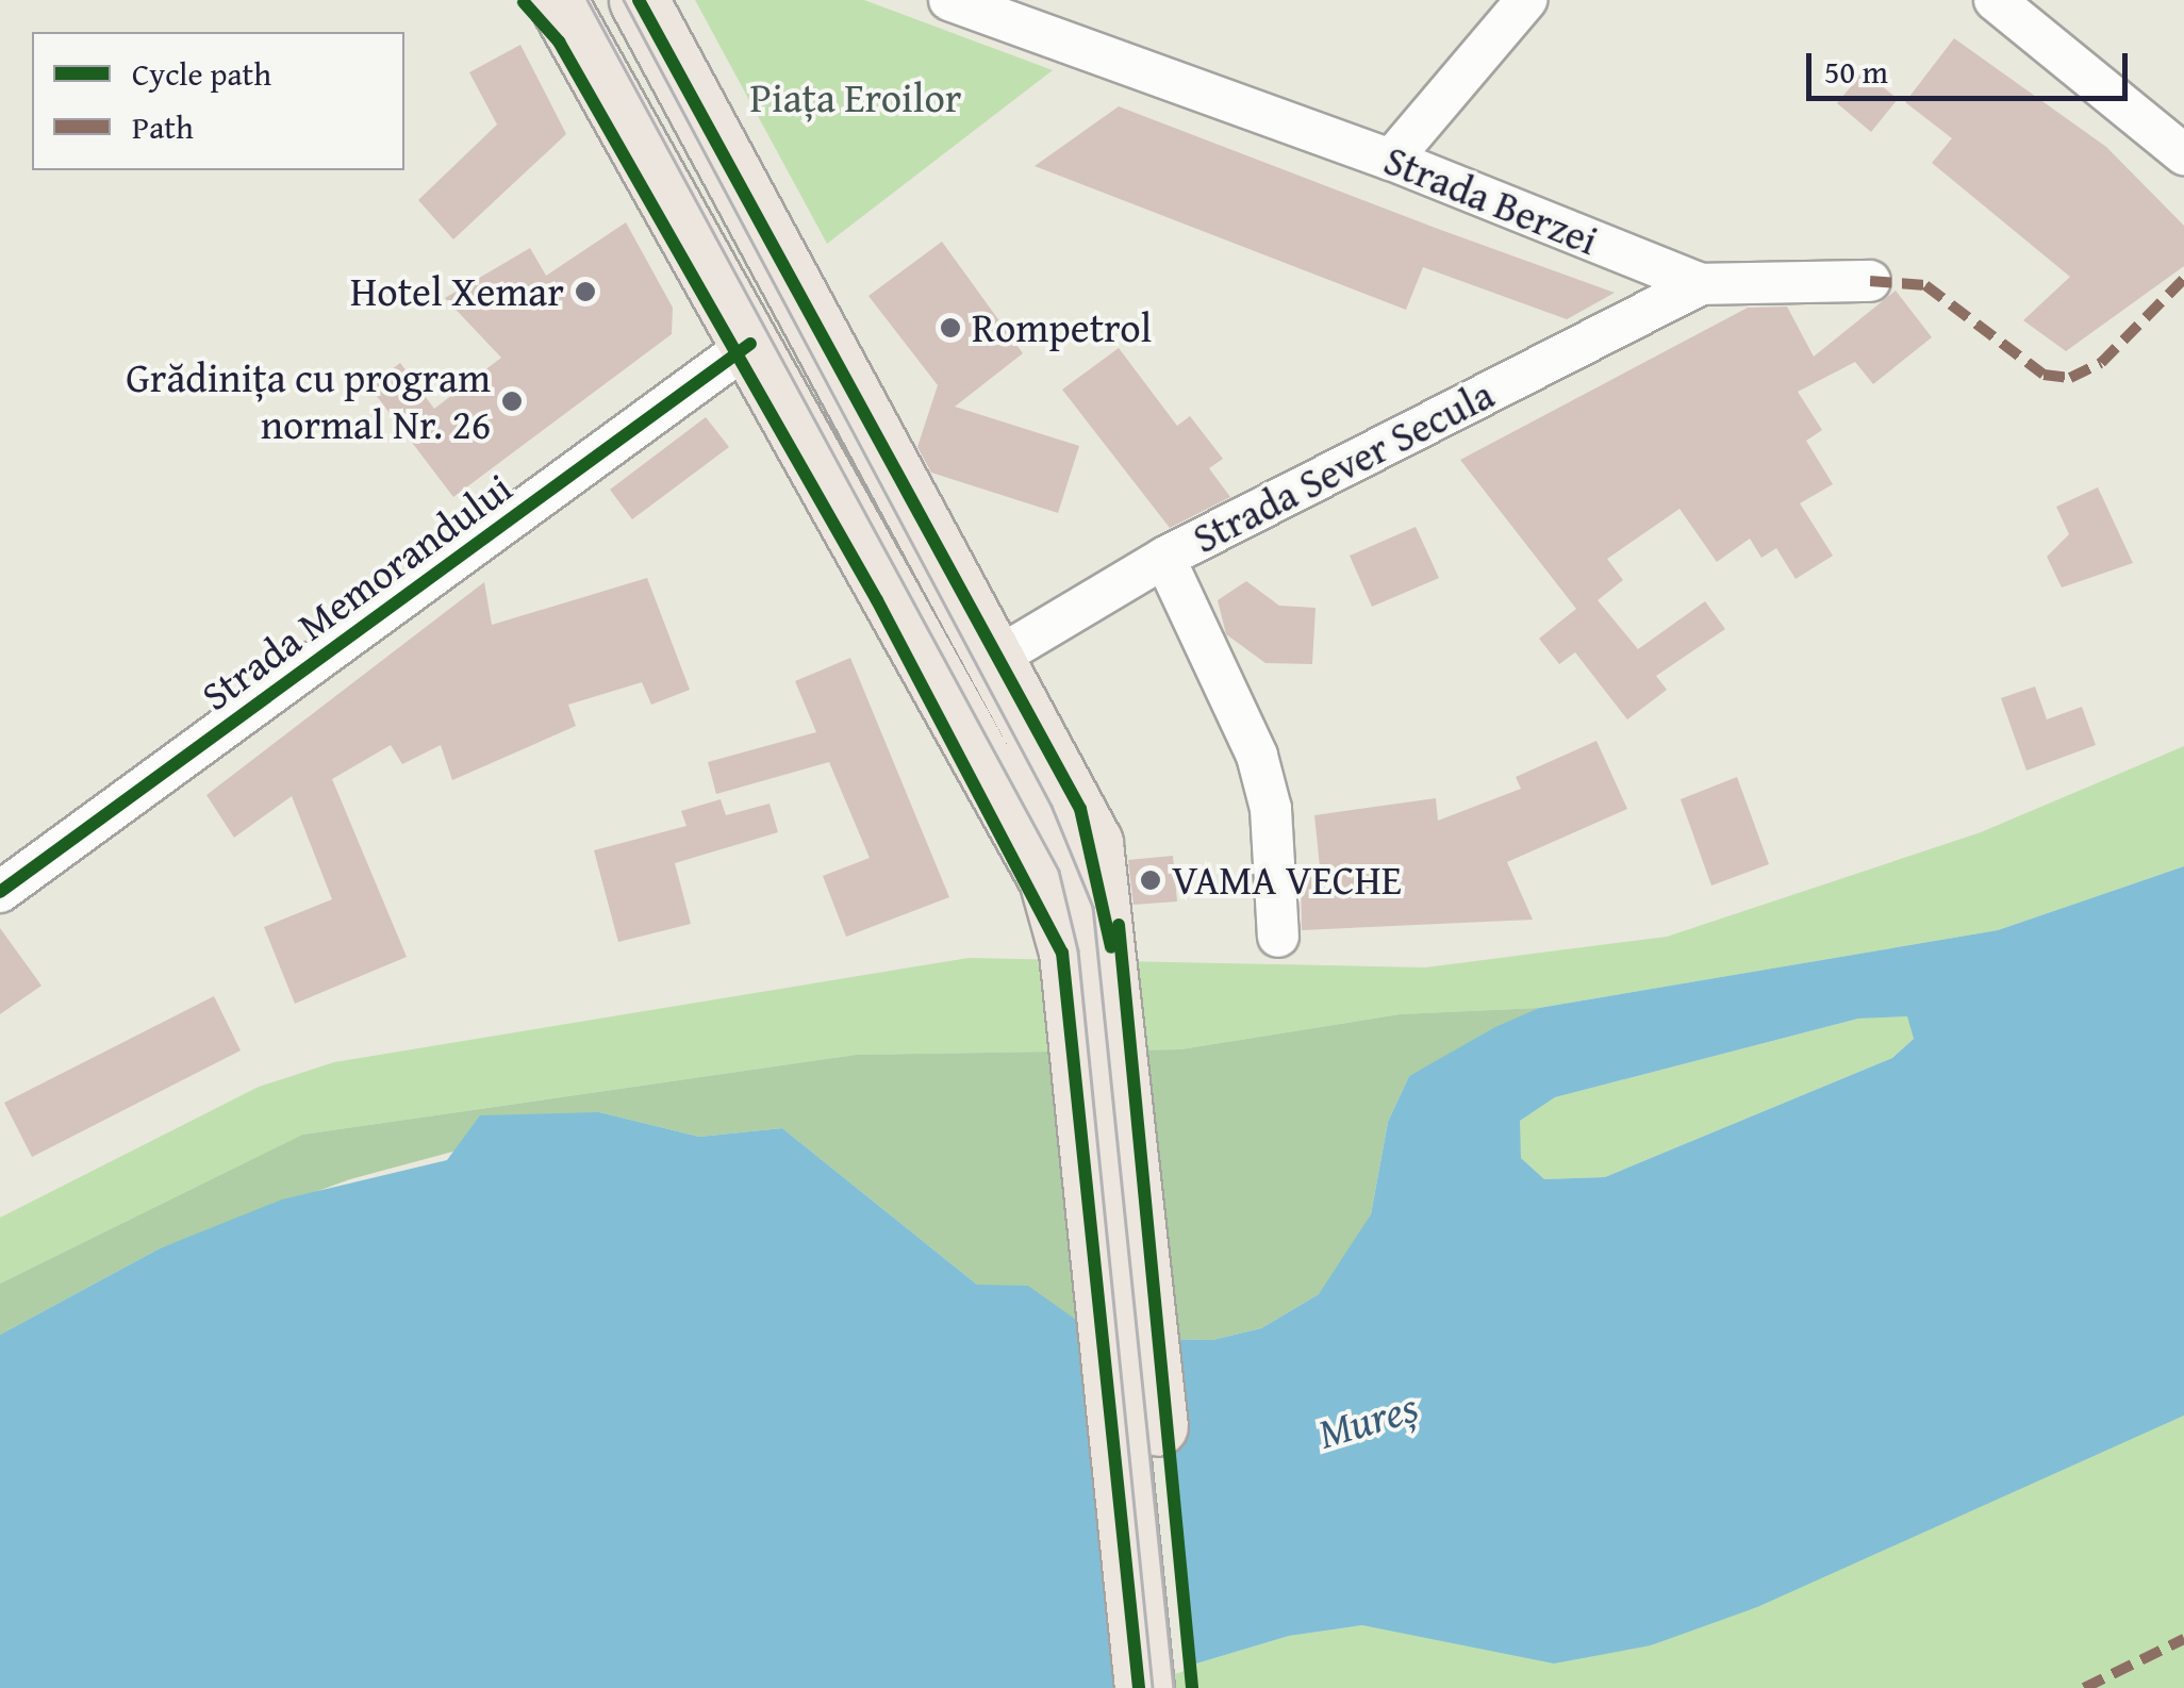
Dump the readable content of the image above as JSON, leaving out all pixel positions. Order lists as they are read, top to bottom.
{
  "streets": {
    "street": ["Strada Berzei", "Strada Sever Secula", "Strada Memorandului"]
  },
  "crossings": [
    ["Strada Berzei", "Strada Sever Secula"]
  ],
  "water": ["Mureș"],
  "parks": ["Piața Eroilor"],
  "places": [
    "Hotel Xemar",
    "Rompetrol",
    "Grădinița cu program normal Nr. 26",
    "VAMA VECHE"
  ],
  "legend": ["Cycle path", "Path"],
  "scale_bar": "50 m"
}
